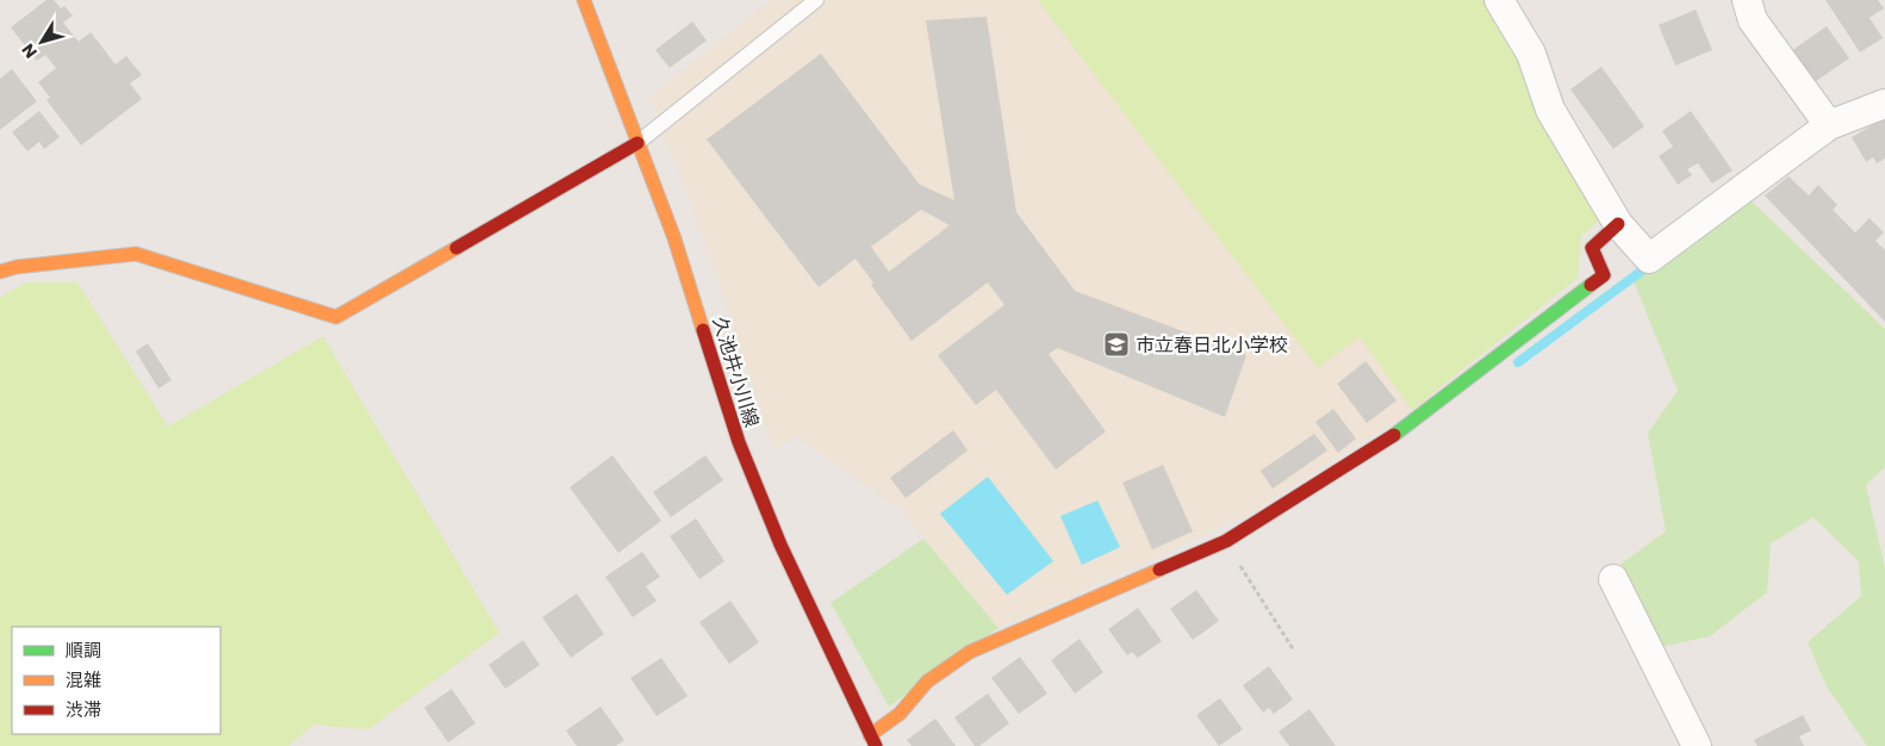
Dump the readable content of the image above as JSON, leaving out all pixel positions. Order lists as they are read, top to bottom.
{
  "streets": {
    "street": ["久池井小川線"]
  },
  "places": {
    "school or university": ["市立春日北小学校"]
  },
  "legend": ["順調", "混雑", "渋滞"],
  "north": "bottom left"
}
